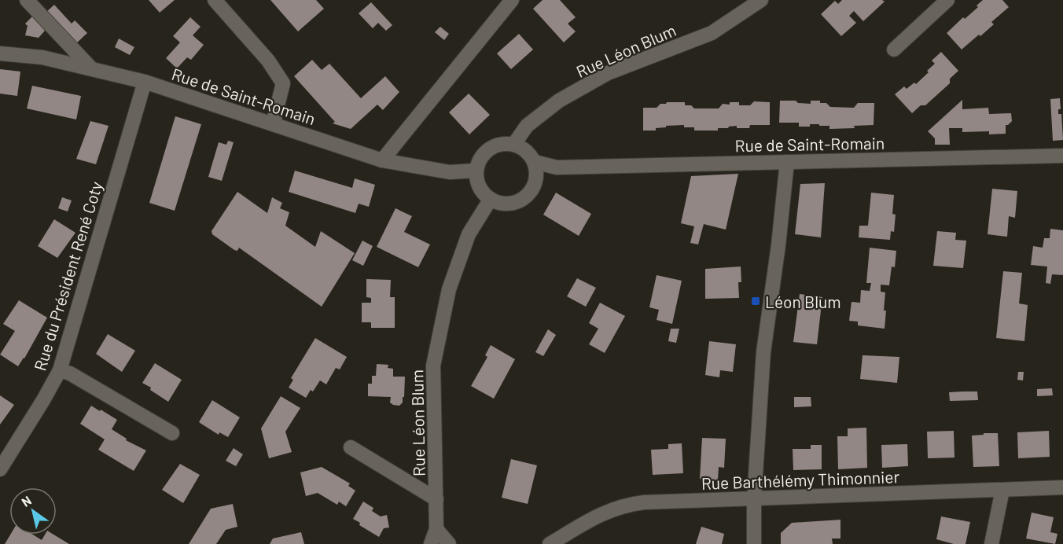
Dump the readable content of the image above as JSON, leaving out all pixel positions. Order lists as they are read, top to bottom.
{
  "streets": {
    "street": [
      "Rue Léon Blum",
      "Rue de Saint-Romain",
      "Rue du Président René Coty",
      "Rue Barthélémy Thimonnier"
    ]
  },
  "crossings": [
    ["Rue Léon Blum", "Rue de Saint-Romain"],
    ["Rue de Saint-Romain", "Rue du Président René Coty"]
  ],
  "places": {
    "transit": ["Léon Blum"]
  },
  "north": "top left"
}
